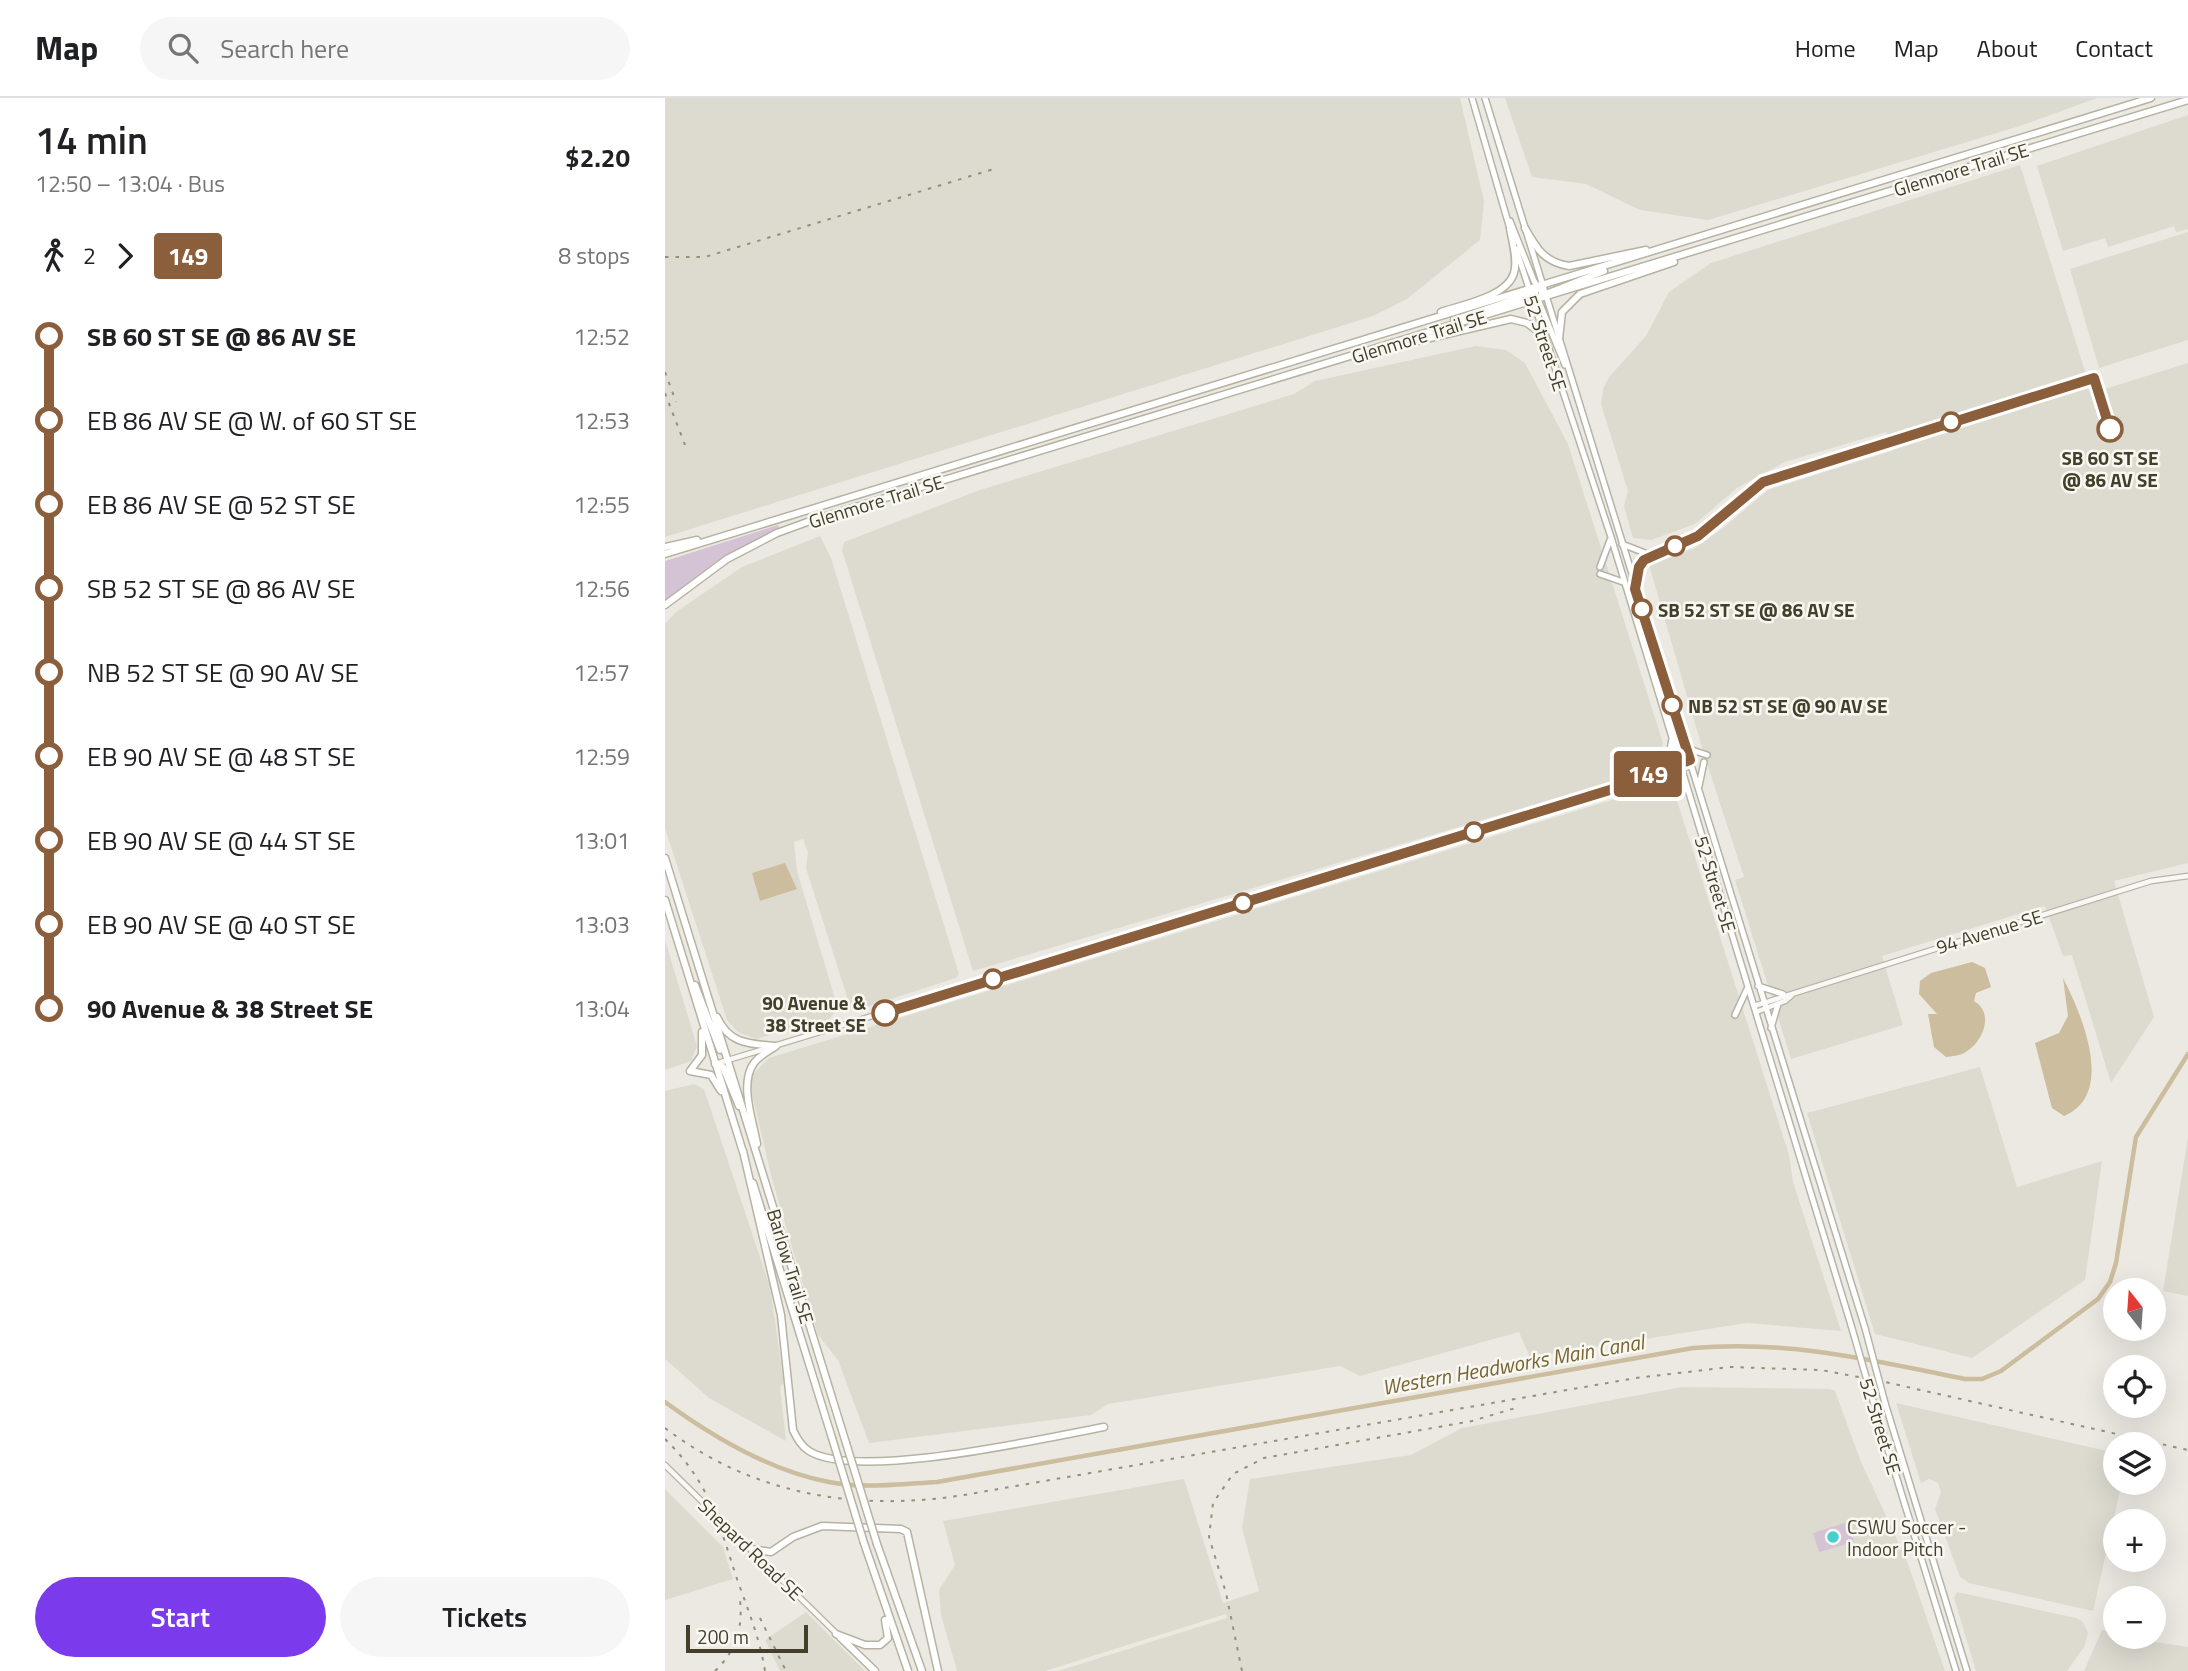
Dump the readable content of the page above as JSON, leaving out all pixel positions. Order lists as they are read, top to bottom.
{
  "streets": {
    "main road": ["Glenmore Trail SE", "52 Street SE", "Barlow Trail SE"],
    "street": ["94 Avenue SE", "Shepard Road SE"]
  },
  "crossings": [
    ["Glenmore Trail SE", "52 Street SE"],
    ["52 Street SE", "94 Avenue SE"]
  ],
  "water": ["Western Headworks Main Canal"],
  "places": [
    "SB 60 ST SE @ 86 AV SE",
    "SB 52 ST SE @ 86 AV SE",
    "NB 52 ST SE @ 90 AV SE",
    "90 Avenue & 38 Street SE",
    "CSWU Soccer - Indoor Pitch"
  ],
  "lines": ["bus line 149"],
  "scale_bar": "200 m",
  "north": "top",
  "page": {
    "header": "Map",
    "search": "Search here",
    "nav": [
      "Home",
      "Map",
      "About",
      "Contact"
    ],
    "heading": ["14 min", "12:50 – 13:04 · Bus", "$2.20"],
    "on_map": "149",
    "legs": ["2", "149", "8 stops"],
    "list": [
      {
        "name": "SB 60 ST SE @ 86 AV SE",
        "value": "12:52"
      },
      {
        "name": "EB 86 AV SE @ W. of 60 ST SE",
        "value": "12:53"
      },
      {
        "name": "EB 86 AV SE @ 52 ST SE",
        "value": "12:55"
      },
      {
        "name": "SB 52 ST SE @ 86 AV SE",
        "value": "12:56"
      },
      {
        "name": "NB 52 ST SE @ 90 AV SE",
        "value": "12:57"
      },
      {
        "name": "EB 90 AV SE @ 48 ST SE",
        "value": "12:59"
      },
      {
        "name": "EB 90 AV SE @ 44 ST SE",
        "value": "13:01"
      },
      {
        "name": "EB 90 AV SE @ 40 ST SE",
        "value": "13:03"
      },
      {
        "name": "90 Avenue & 38 Street SE",
        "value": "13:04"
      }
    ],
    "map_buttons": ["+", "−"],
    "buttons": ["Start", "Tickets"],
    "scale": "200 m"
  }
}
